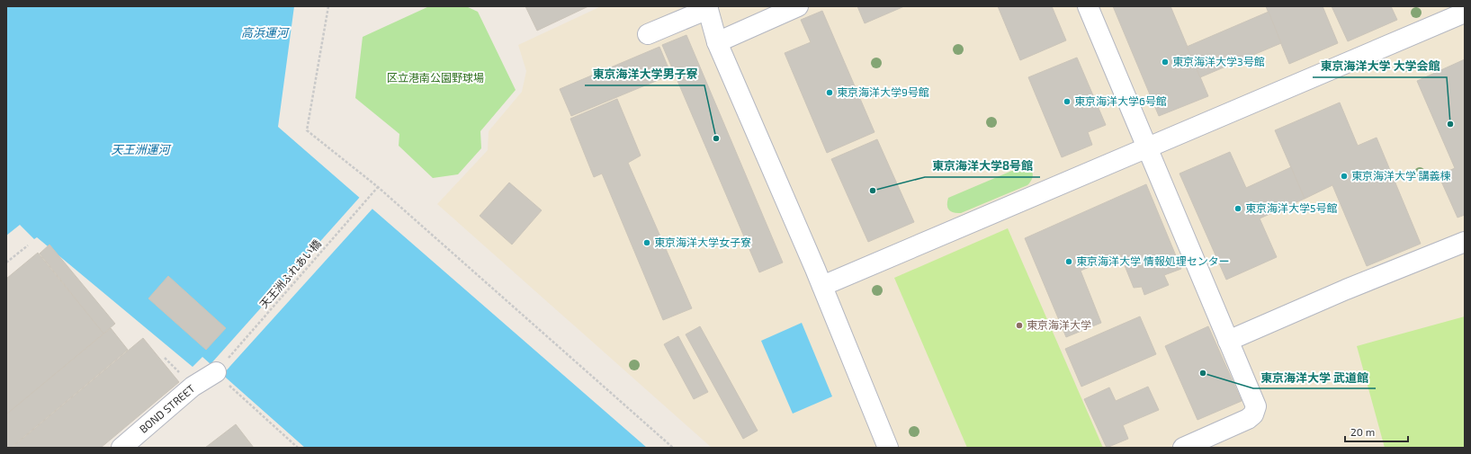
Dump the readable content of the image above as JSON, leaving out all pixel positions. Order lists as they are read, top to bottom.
{
  "streets": {
    "street": ["BOND STREET"],
    "path": ["天王洲ふれあい橋"]
  },
  "crossings": [
    ["天王洲ふれあい橋", "BOND STREET"]
  ],
  "water": ["高浜運河", "天王洲運河"],
  "parks": ["区立港南公園野球場"],
  "places": [
    "東京海洋大学3号館",
    "東京海洋大学9号館",
    "東京海洋大学6号館",
    "東京海洋大学 大学会館",
    "東京海洋大学男子寮",
    "東京海洋大学 講義棟",
    "東京海洋大学8号館",
    "東京海洋大学5号館",
    "東京海洋大学女子寮",
    "東京海洋大学 情報処理センター",
    "東京海洋大学",
    "東京海洋大学 武道館"
  ],
  "scale_bar": "20 m"
}
